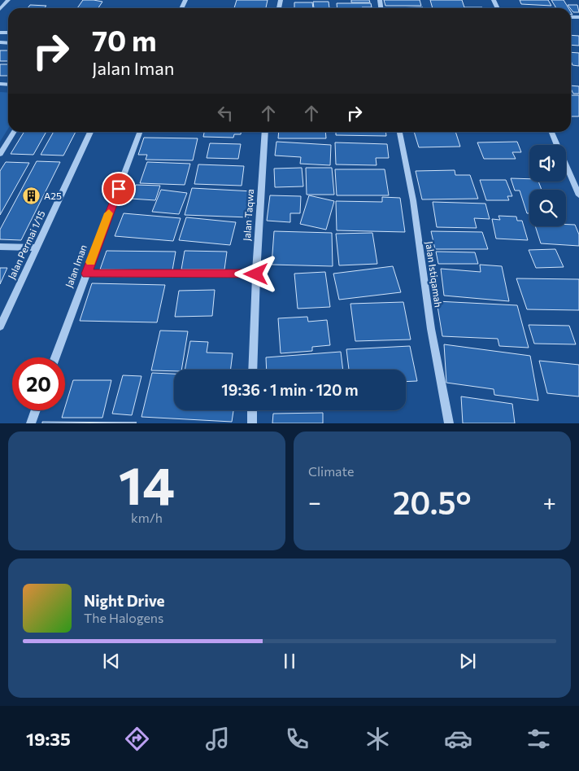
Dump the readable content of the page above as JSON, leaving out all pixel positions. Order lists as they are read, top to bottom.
{
  "streets": {
    "street": [
      "Jalan Taqwa",
      "Jalan Permai 1/15",
      "Jalan Iman",
      "Jalan Istiqamah"
    ]
  },
  "places": {
    "building": ["A25"]
  },
  "page": {
    "turn": ["70 m", "Jalan Iman"],
    "limit": "20",
    "trip": "19:36 · 1 min · 120 m",
    "tile": [
      ["14", "km/h"],
      "Climate"
    ],
    "heat": ["−", "20.5°", "+"],
    "song": ["Night Drive", "The Halogens"],
    "tabs": "19:35"
  }
}
